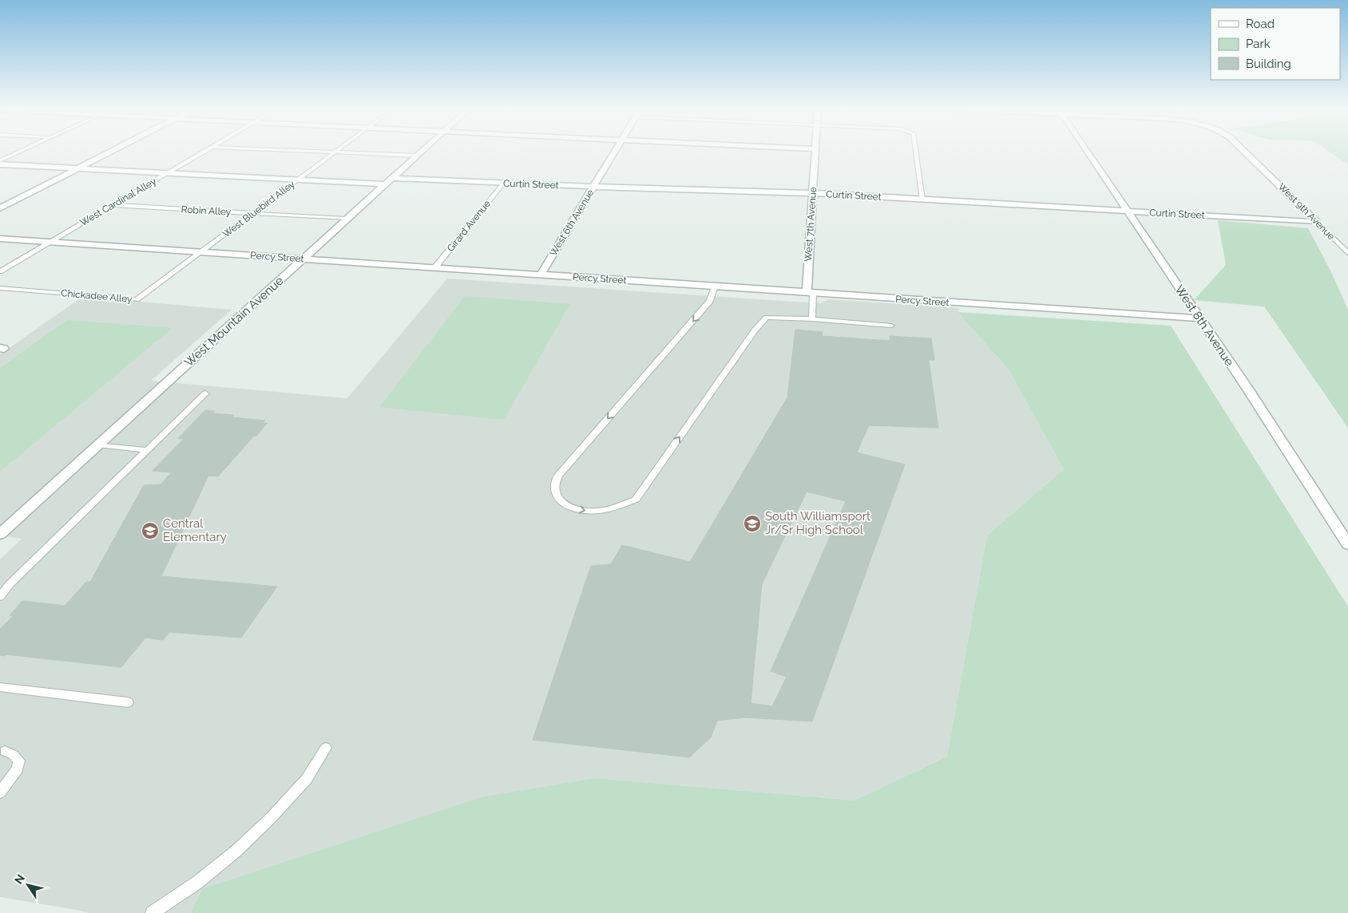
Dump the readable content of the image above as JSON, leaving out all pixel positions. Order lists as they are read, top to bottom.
{
  "streets": {
    "street": [
      "Curtin Street",
      "West 9th Avenue",
      "West 6th Avenue",
      "West 7th Avenue",
      "Percy Street",
      "West Mountain Avenue",
      "West 8th Avenue"
    ],
    "lane": [
      "West Cardinal Alley",
      "West Bluebird Alley",
      "Robin Alley",
      "Girard Avenue",
      "Chickadee Alley"
    ]
  },
  "crossings": [
    ["Curtin Street", "West Cardinal Alley"],
    ["Curtin Street", "West Bluebird Alley"],
    ["Curtin Street", "West 9th Avenue"],
    ["Curtin Street", "West 6th Avenue"],
    ["Curtin Street", "West 7th Avenue"],
    ["Curtin Street", "Girard Avenue"],
    ["Curtin Street", "West Mountain Avenue"],
    ["Curtin Street", "West 8th Avenue"],
    ["West Cardinal Alley", "Robin Alley"],
    ["West Cardinal Alley", "Percy Street"],
    ["West Bluebird Alley", "Robin Alley"],
    ["West Bluebird Alley", "Percy Street"],
    ["West Bluebird Alley", "Chickadee Alley"],
    ["Robin Alley", "West Mountain Avenue"],
    ["West 6th Avenue", "Percy Street"],
    ["West 7th Avenue", "Percy Street"],
    ["Girard Avenue", "Percy Street"],
    ["Percy Street", "Chickadee Alley"],
    ["Percy Street", "West Mountain Avenue"],
    ["Percy Street", "West 8th Avenue"]
  ],
  "places": {
    "school or university": ["South Williamsport Jr/Sr High School", "Central Elementary"]
  },
  "legend": ["Road", "Park", "Building"],
  "north": "top left"
}
